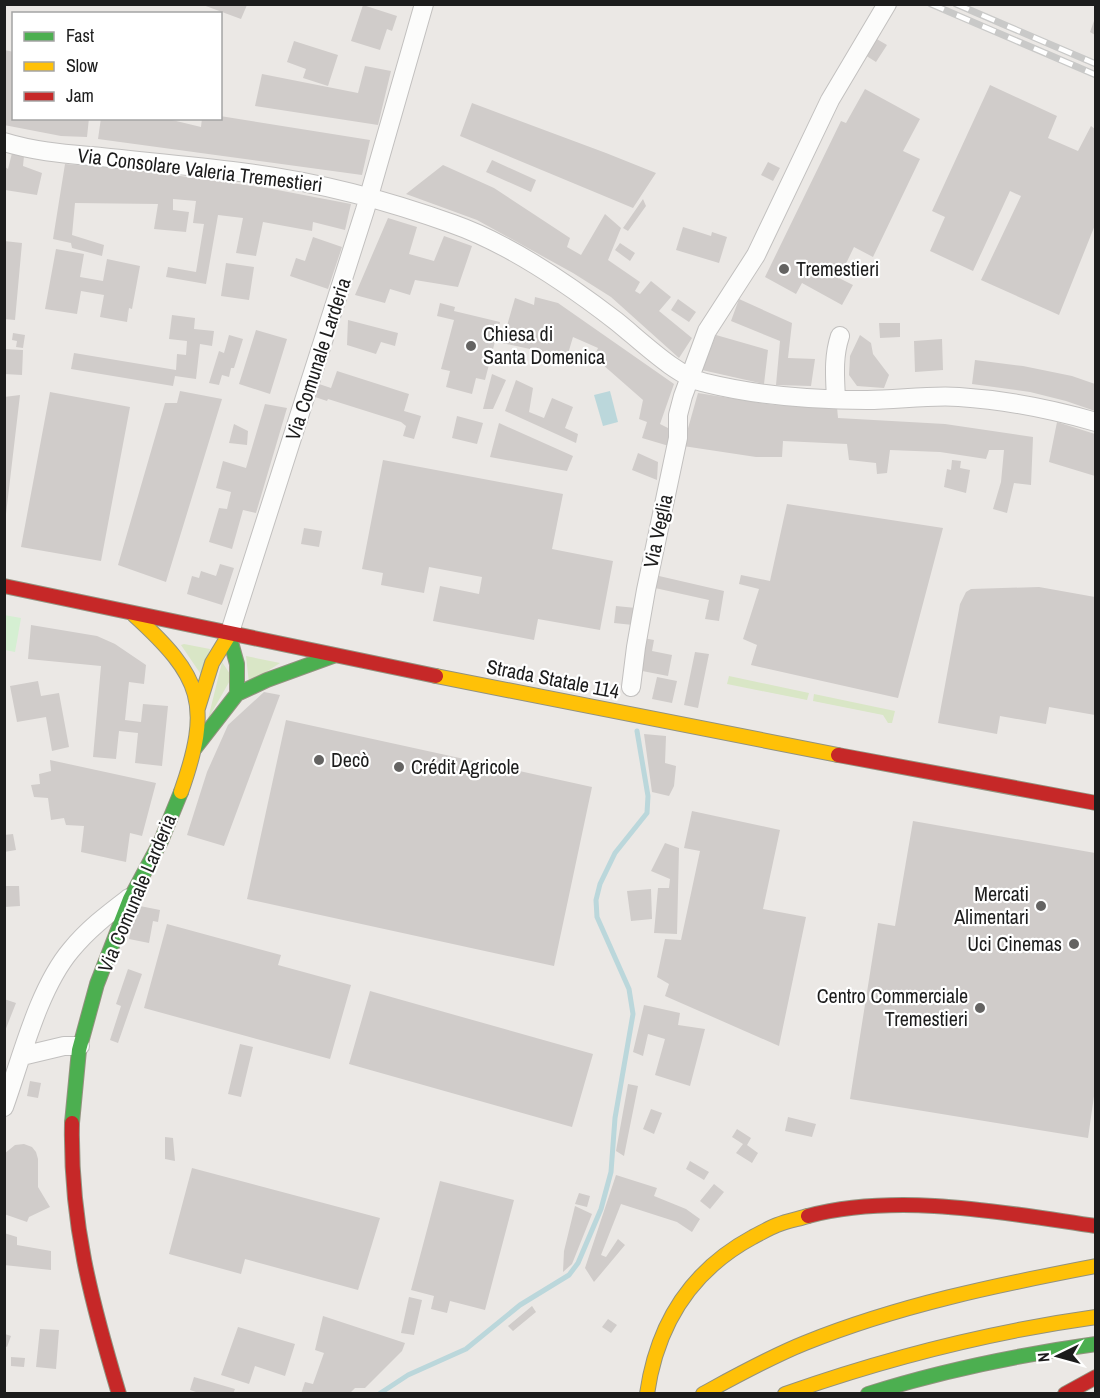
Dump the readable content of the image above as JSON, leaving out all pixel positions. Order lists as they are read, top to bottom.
{
  "streets": {
    "main road": ["Via Comunale Larderia", "Strada Statale 114"],
    "street": ["Via Consolare Valeria Tremestieri", "Via Veglia"]
  },
  "crossings": [
    ["Via Consolare Valeria Tremestieri", "Via Comunale Larderia"],
    ["Via Consolare Valeria Tremestieri", "Via Veglia"],
    ["Via Comunale Larderia", "Strada Statale 114"]
  ],
  "places": [
    "Tremestieri",
    "Chiesa di Santa Domenica",
    "Decò",
    "Crédit Agricole",
    "Mercati Alimentari",
    "Uci Cinemas",
    "Centro Commerciale Tremestieri"
  ],
  "legend": ["Fast", "Slow", "Jam"],
  "north": "left"
}
